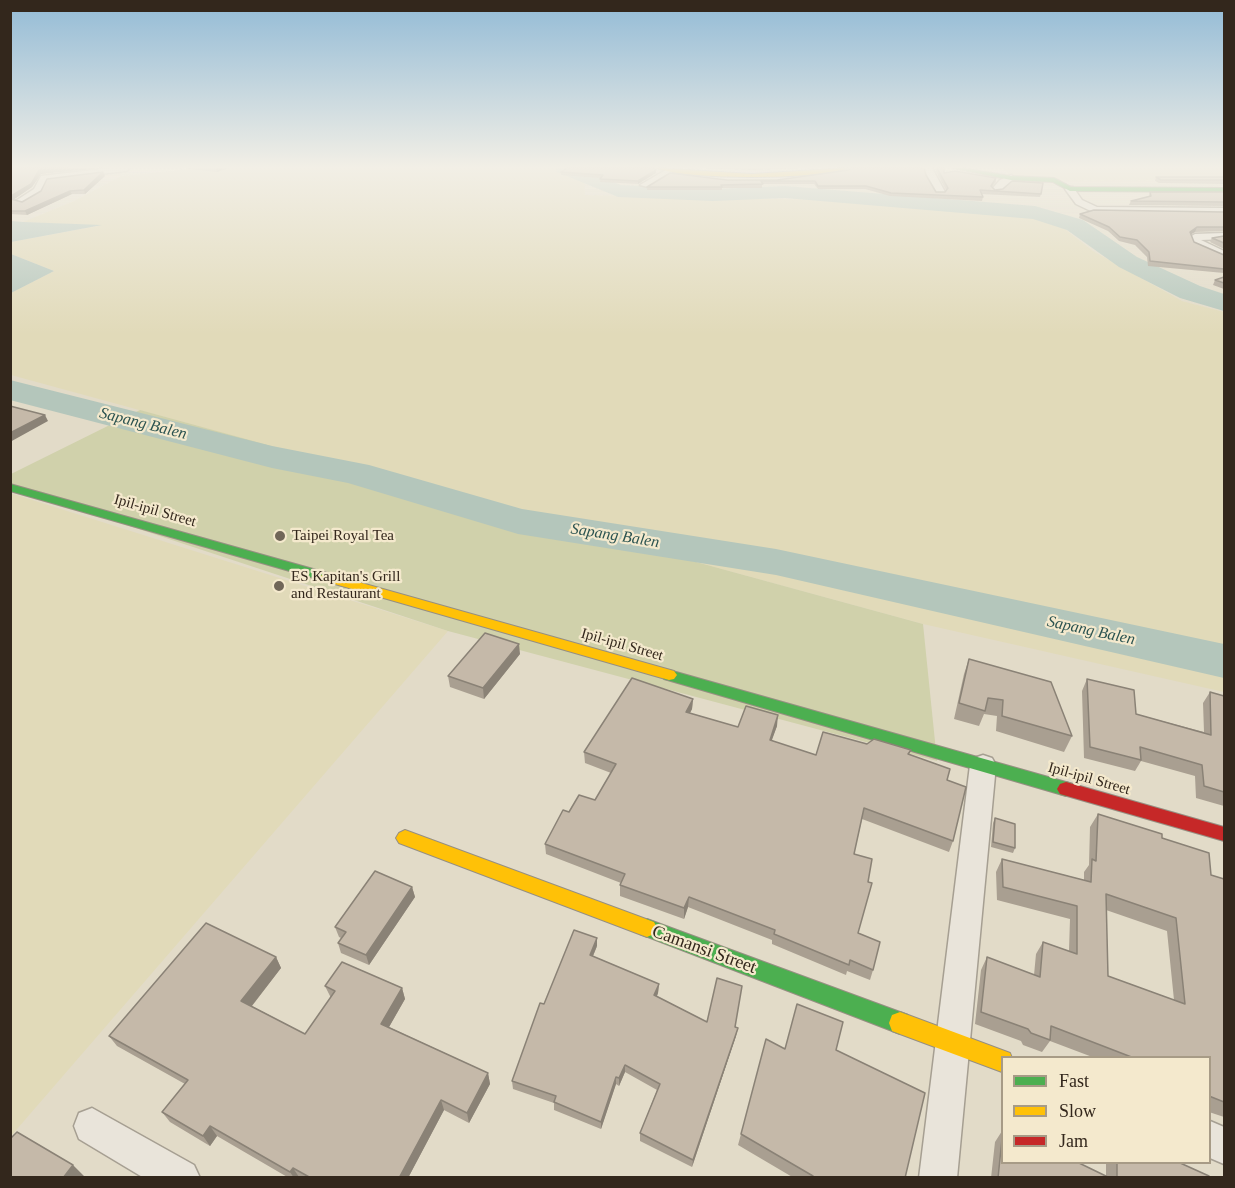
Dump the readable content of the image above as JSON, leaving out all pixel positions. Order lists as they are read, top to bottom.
{
  "streets": {
    "street": ["Ipil-ipil Street", "Camansi Street"]
  },
  "water": ["Sapang Balen"],
  "places": ["Taipei Royal Tea", "ES Kapitan's Grill and Restaurant"],
  "legend": ["Fast", "Slow", "Jam"]
}
